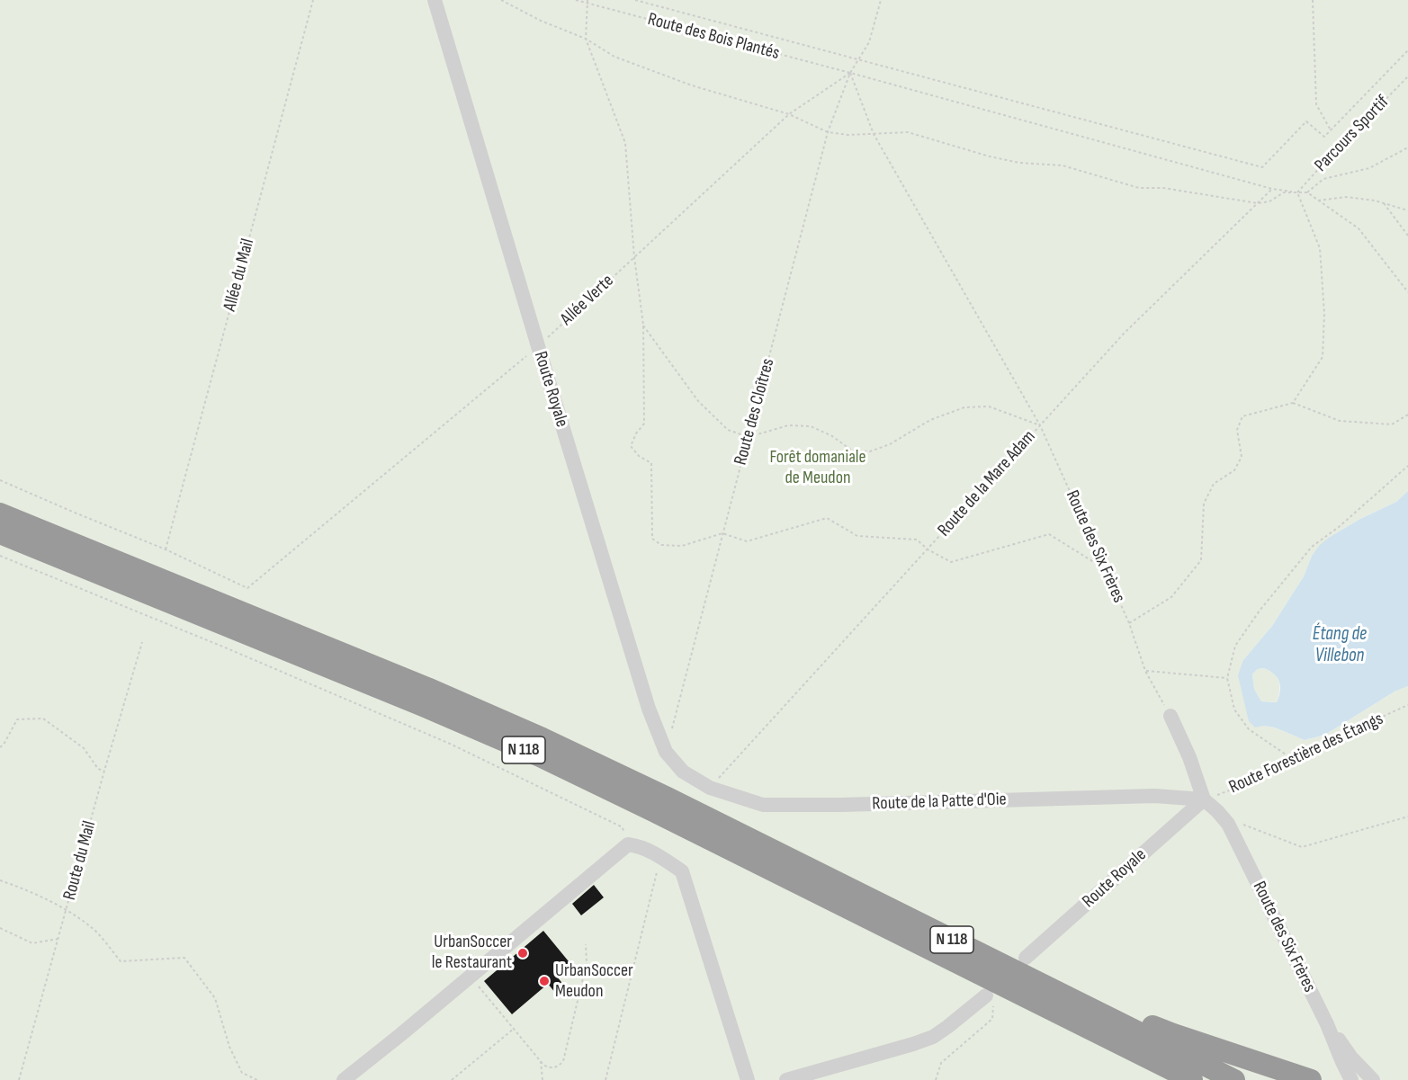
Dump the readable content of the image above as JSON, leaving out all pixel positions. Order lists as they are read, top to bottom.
{
  "streets": {
    "highway": ["N 118"],
    "street": ["Route Royale", "Route des Six Frères", "Route de la Patte d'Oie"],
    "path": [
      "Route des Bois Plantés",
      "Parcours Sportif",
      "Allée du Mail",
      "Allée Verte",
      "Route des Cloîtres",
      "Route de la Mare Adam",
      "Route Forestière des Étangs",
      "Route du Mail"
    ]
  },
  "crossings": [
    ["Route des Bois Plantés", "Parcours Sportif"],
    ["Route des Bois Plantés", "Allée Verte"],
    ["Route des Bois Plantés", "Route des Cloîtres"],
    ["Route des Bois Plantés", "Route de la Mare Adam"],
    ["Route des Bois Plantés", "Route des Six Frères"],
    ["Allée du Mail", "Allée Verte"],
    ["Allée Verte", "Route Royale"],
    ["Allée Verte", "Route des Cloîtres"],
    ["Allée Verte", "Route des Six Frères"],
    ["Route Royale", "Route des Cloîtres"],
    ["Route Royale", "Route des Six Frères"],
    ["Route Royale", "Route Forestière des Étangs"],
    ["Route Royale", "Route de la Patte d'Oie"],
    ["Route des Cloîtres", "Route des Six Frères"],
    ["Route de la Mare Adam", "Route des Six Frères"],
    ["Route de la Mare Adam", "Route de la Patte d'Oie"],
    ["Route des Six Frères", "Route Forestière des Étangs"],
    ["Route des Six Frères", "Route de la Patte d'Oie"],
    ["Route Forestière des Étangs", "Route de la Patte d'Oie"]
  ],
  "water": ["Étang de Villebon"],
  "parks": ["Forêt domaniale de Meudon"],
  "places": ["UrbanSoccer le Restaurant", "UrbanSoccer Meudon"]
}
